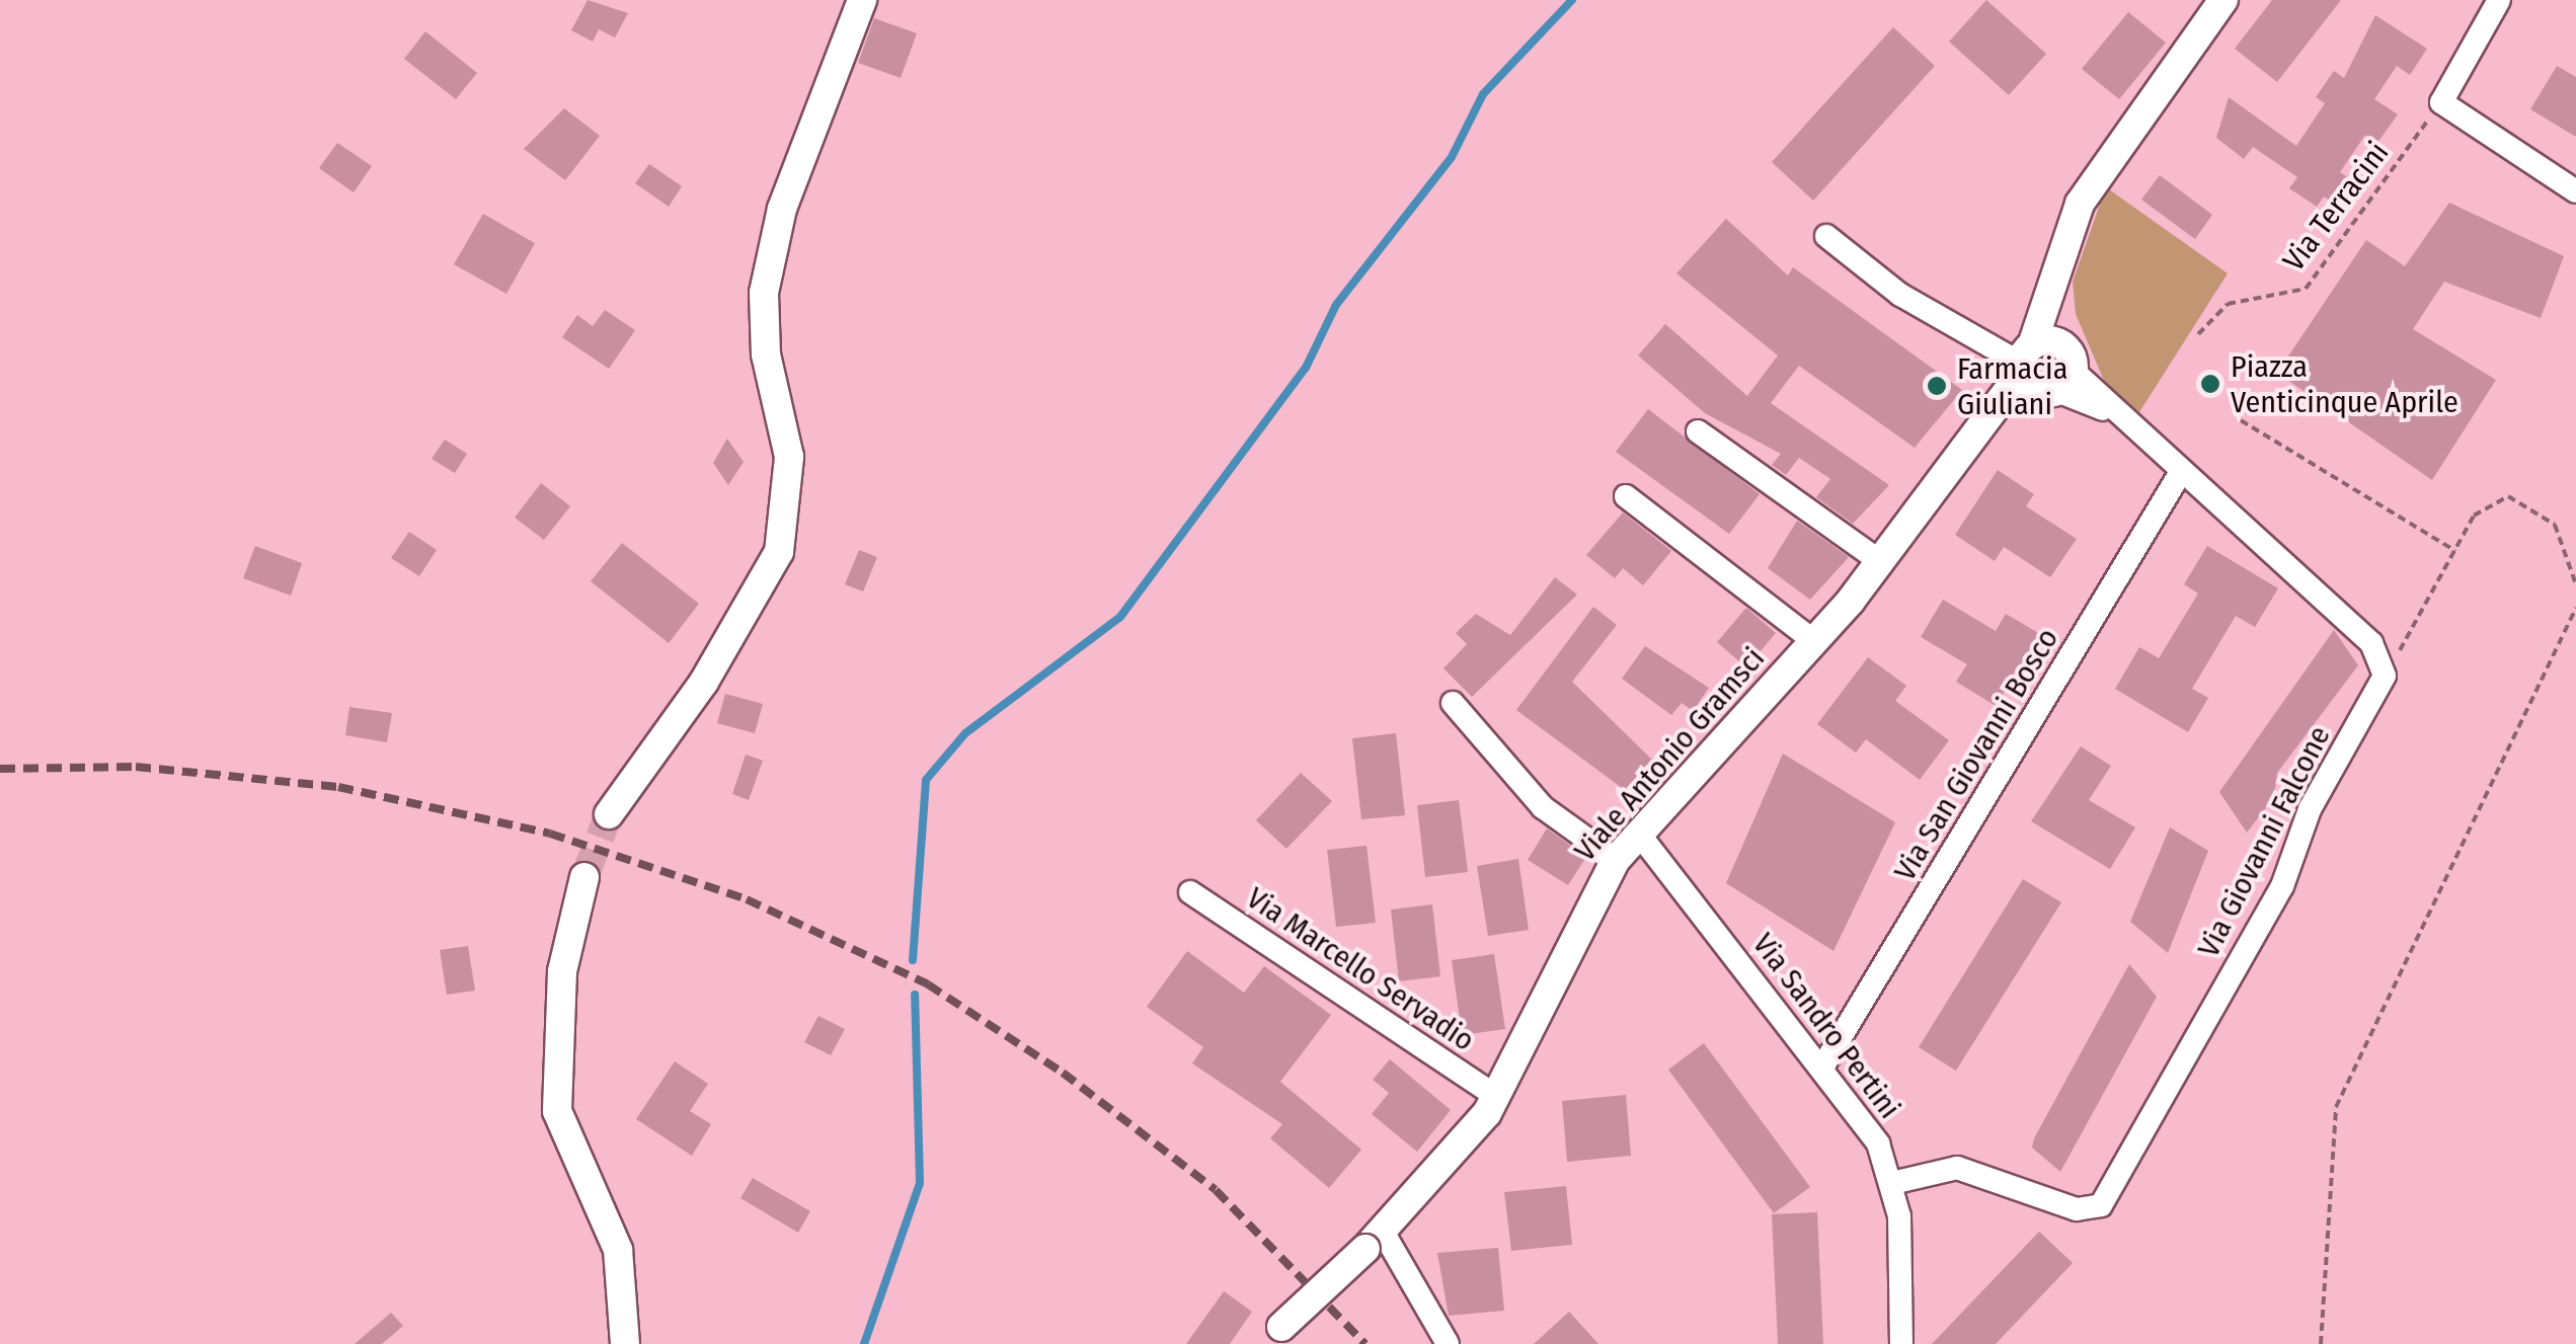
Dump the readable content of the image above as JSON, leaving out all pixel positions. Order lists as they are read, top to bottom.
{
  "streets": {
    "street": [
      "Viale Antonio Gramsci",
      "Via San Giovanni Bosco",
      "Via Giovanni Falcone",
      "Via Marcello Servadio",
      "Via Sandro Pertini"
    ],
    "path": ["Via Terracini"]
  },
  "crossings": [
    ["Viale Antonio Gramsci", "Via Marcello Servadio"],
    ["Viale Antonio Gramsci", "Via Sandro Pertini"],
    ["Via San Giovanni Bosco", "Via Sandro Pertini"],
    ["Via Giovanni Falcone", "Via Sandro Pertini"]
  ],
  "places": ["Piazza Venticinque Aprile", "Farmacia Giuliani"]
}
